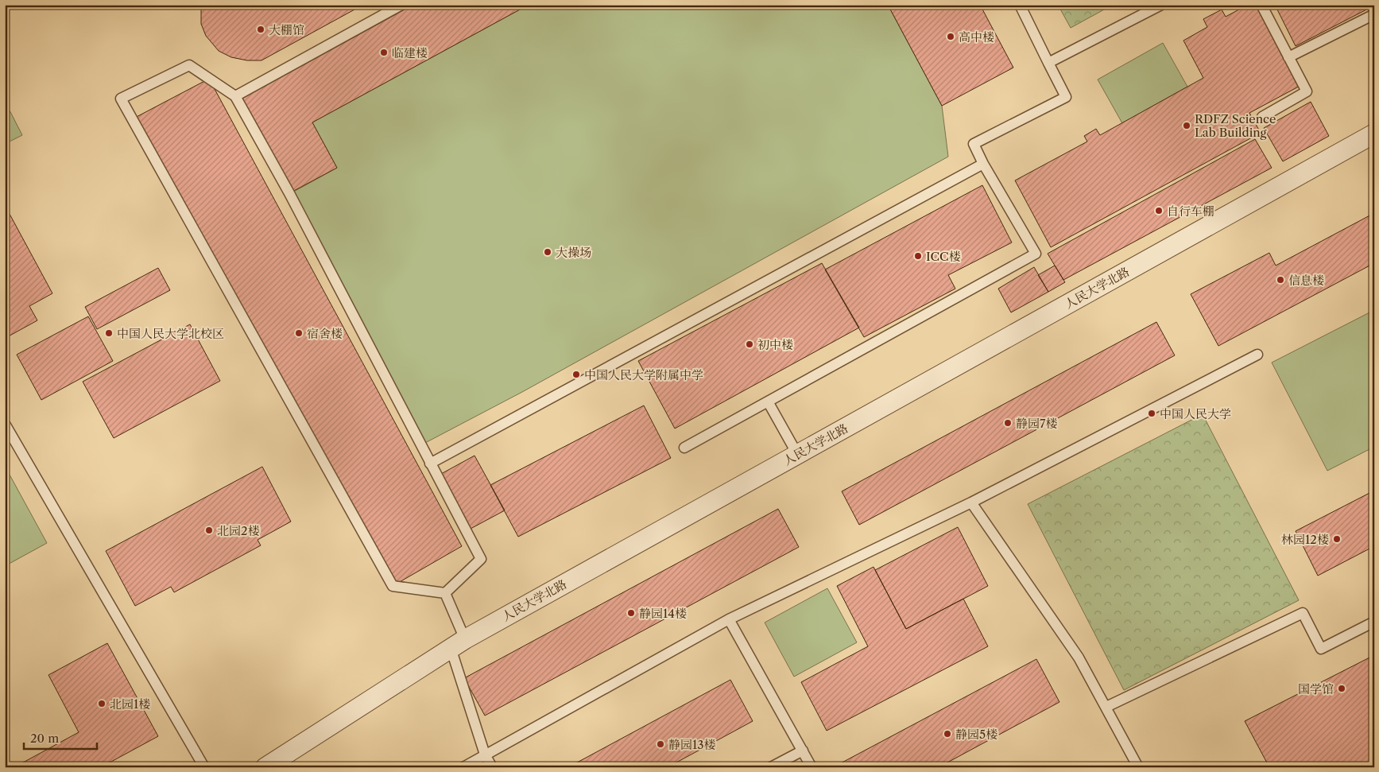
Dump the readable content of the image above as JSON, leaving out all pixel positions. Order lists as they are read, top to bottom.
{
  "streets": {
    "street": ["人民大学北路"]
  },
  "places": [
    "大棚馆",
    "高中楼",
    "临建楼",
    "RDFZ Science Lab Building",
    "自行车棚",
    "大操场",
    "ICC楼",
    "信息楼",
    "中国人民大学北校区",
    "宿舍楼",
    "初中楼",
    "中国人民大学附属中学",
    "中国人民大学",
    "静园7楼",
    "北园2楼",
    "林园12楼",
    "静园14楼",
    "国学馆",
    "北园1楼",
    "静园5楼",
    "静园13楼"
  ],
  "scale_bar": "20 m"
}
